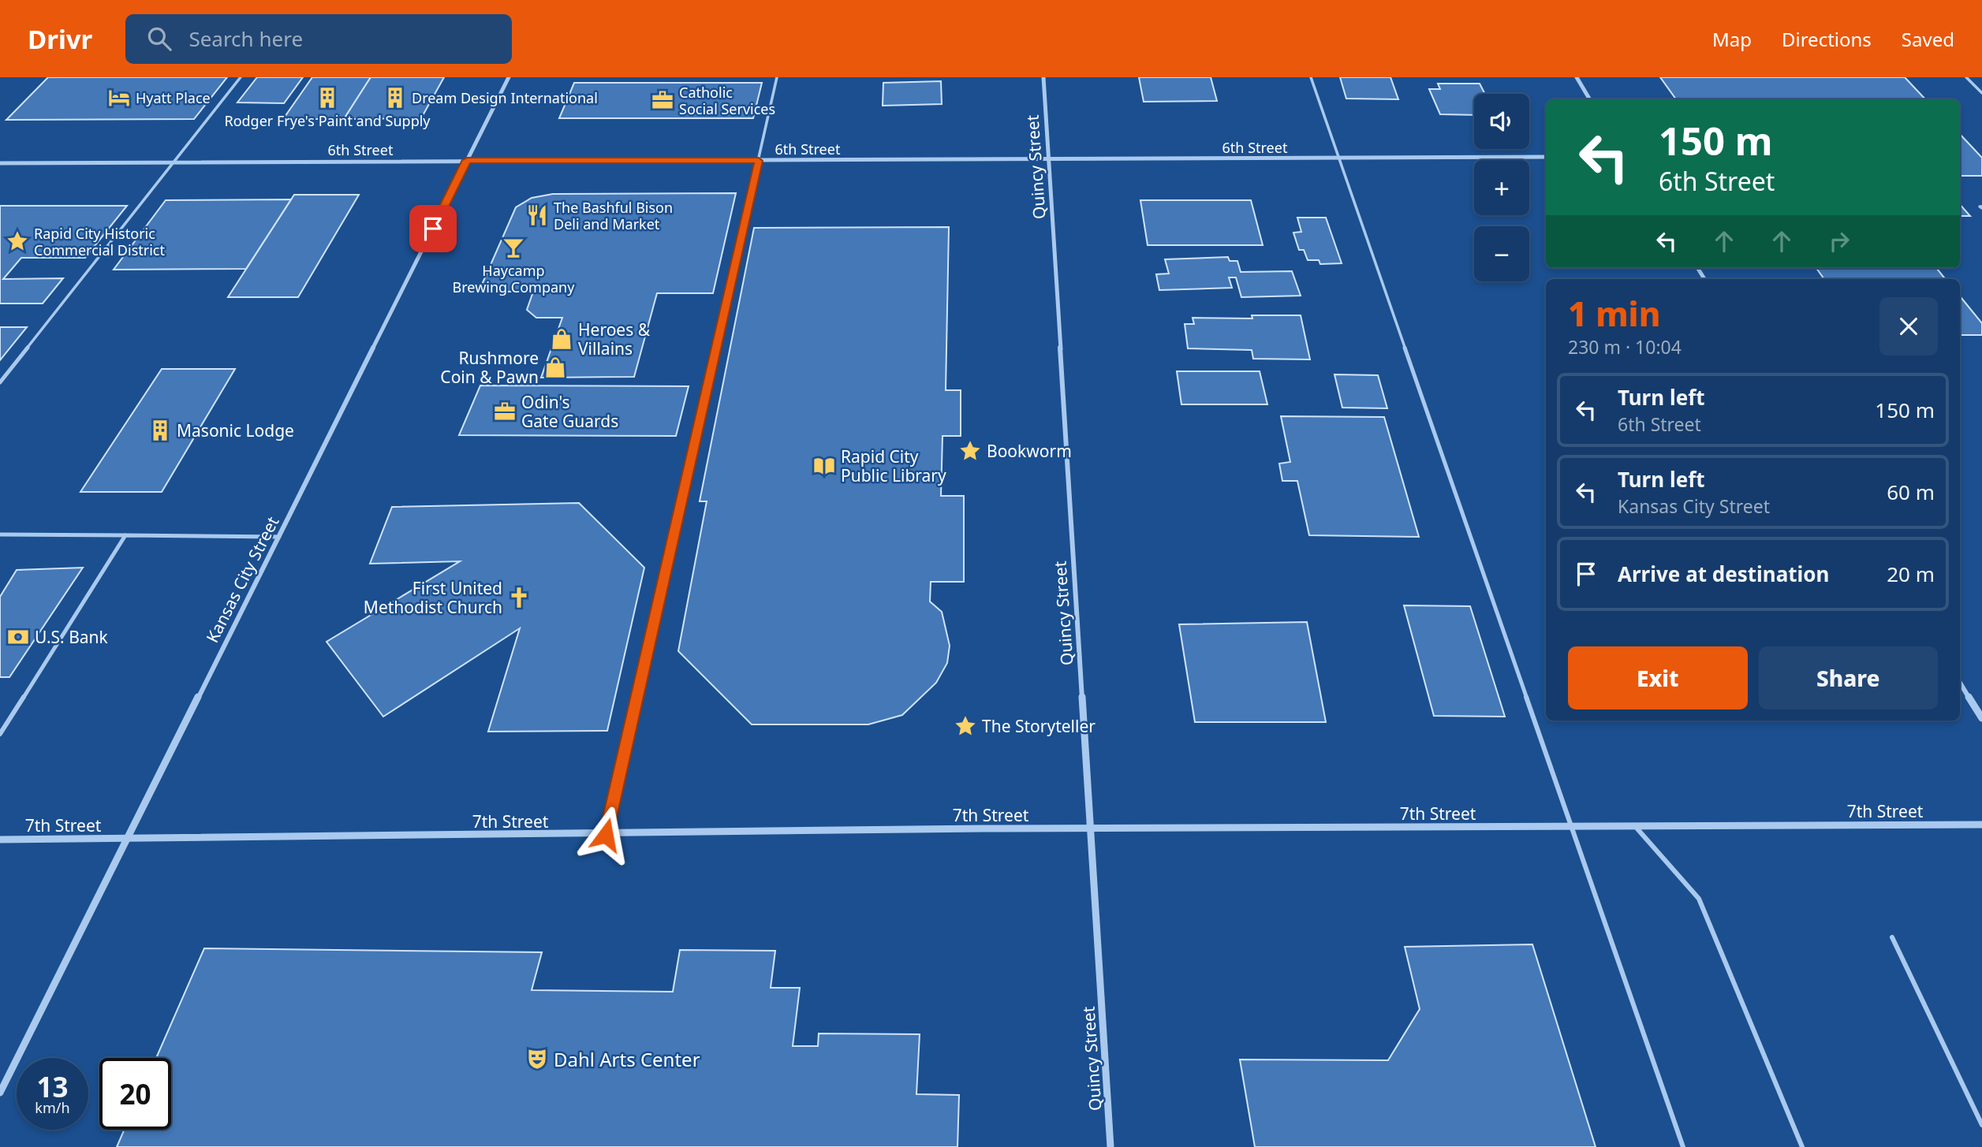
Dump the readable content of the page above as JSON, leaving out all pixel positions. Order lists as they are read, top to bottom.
{
  "streets": {
    "street": [
      "6th Street",
      "Quincy Street",
      "Kansas City Street",
      "7th Street"
    ]
  },
  "crossings": [
    ["6th Street", "Quincy Street"],
    ["6th Street", "Kansas City Street"],
    ["Quincy Street", "7th Street"],
    ["Kansas City Street", "7th Street"]
  ],
  "places": {
    "hotel": ["Hyatt Place"],
    "building": ["Rodger Frye's Paint and Supply", "Dream Design International", "Masonic Lodge"],
    "office": ["Catholic Social Services", "Odin's Gate Guards"],
    "restaurant": ["The Bashful Bison Deli and Market"],
    "place": ["Rapid City Historic Commercial District", "Bookworm", "The Storyteller"],
    "bar": ["Haycamp Brewing Company"],
    "shop": ["Heroes & Villains", "Rushmore Coin & Pawn"],
    "library": ["Rapid City Public Library"],
    "church": ["First United Methodist Church"],
    "bank": ["U.S. Bank"],
    "theatre": ["Dahl Arts Center"]
  },
  "page": {
    "header": "Drivr",
    "search": "Search here",
    "nav": ["Map", "Directions", "Saved"],
    "map_buttons": ["+", "−"],
    "turn": ["150 m", "6th Street"],
    "heading": ["1 min", "230 m · 10:04"],
    "list": [
      {
        "name": "Turn left",
        "note": "6th Street",
        "value": "150 m"
      },
      {
        "name": "Turn left",
        "note": "Kansas City Street",
        "value": "60 m"
      },
      {
        "name": "Arrive at destination",
        "value": "20 m"
      }
    ],
    "buttons": ["Exit", "Share"],
    "speed": "13 km/h",
    "limit": "20"
  }
}
